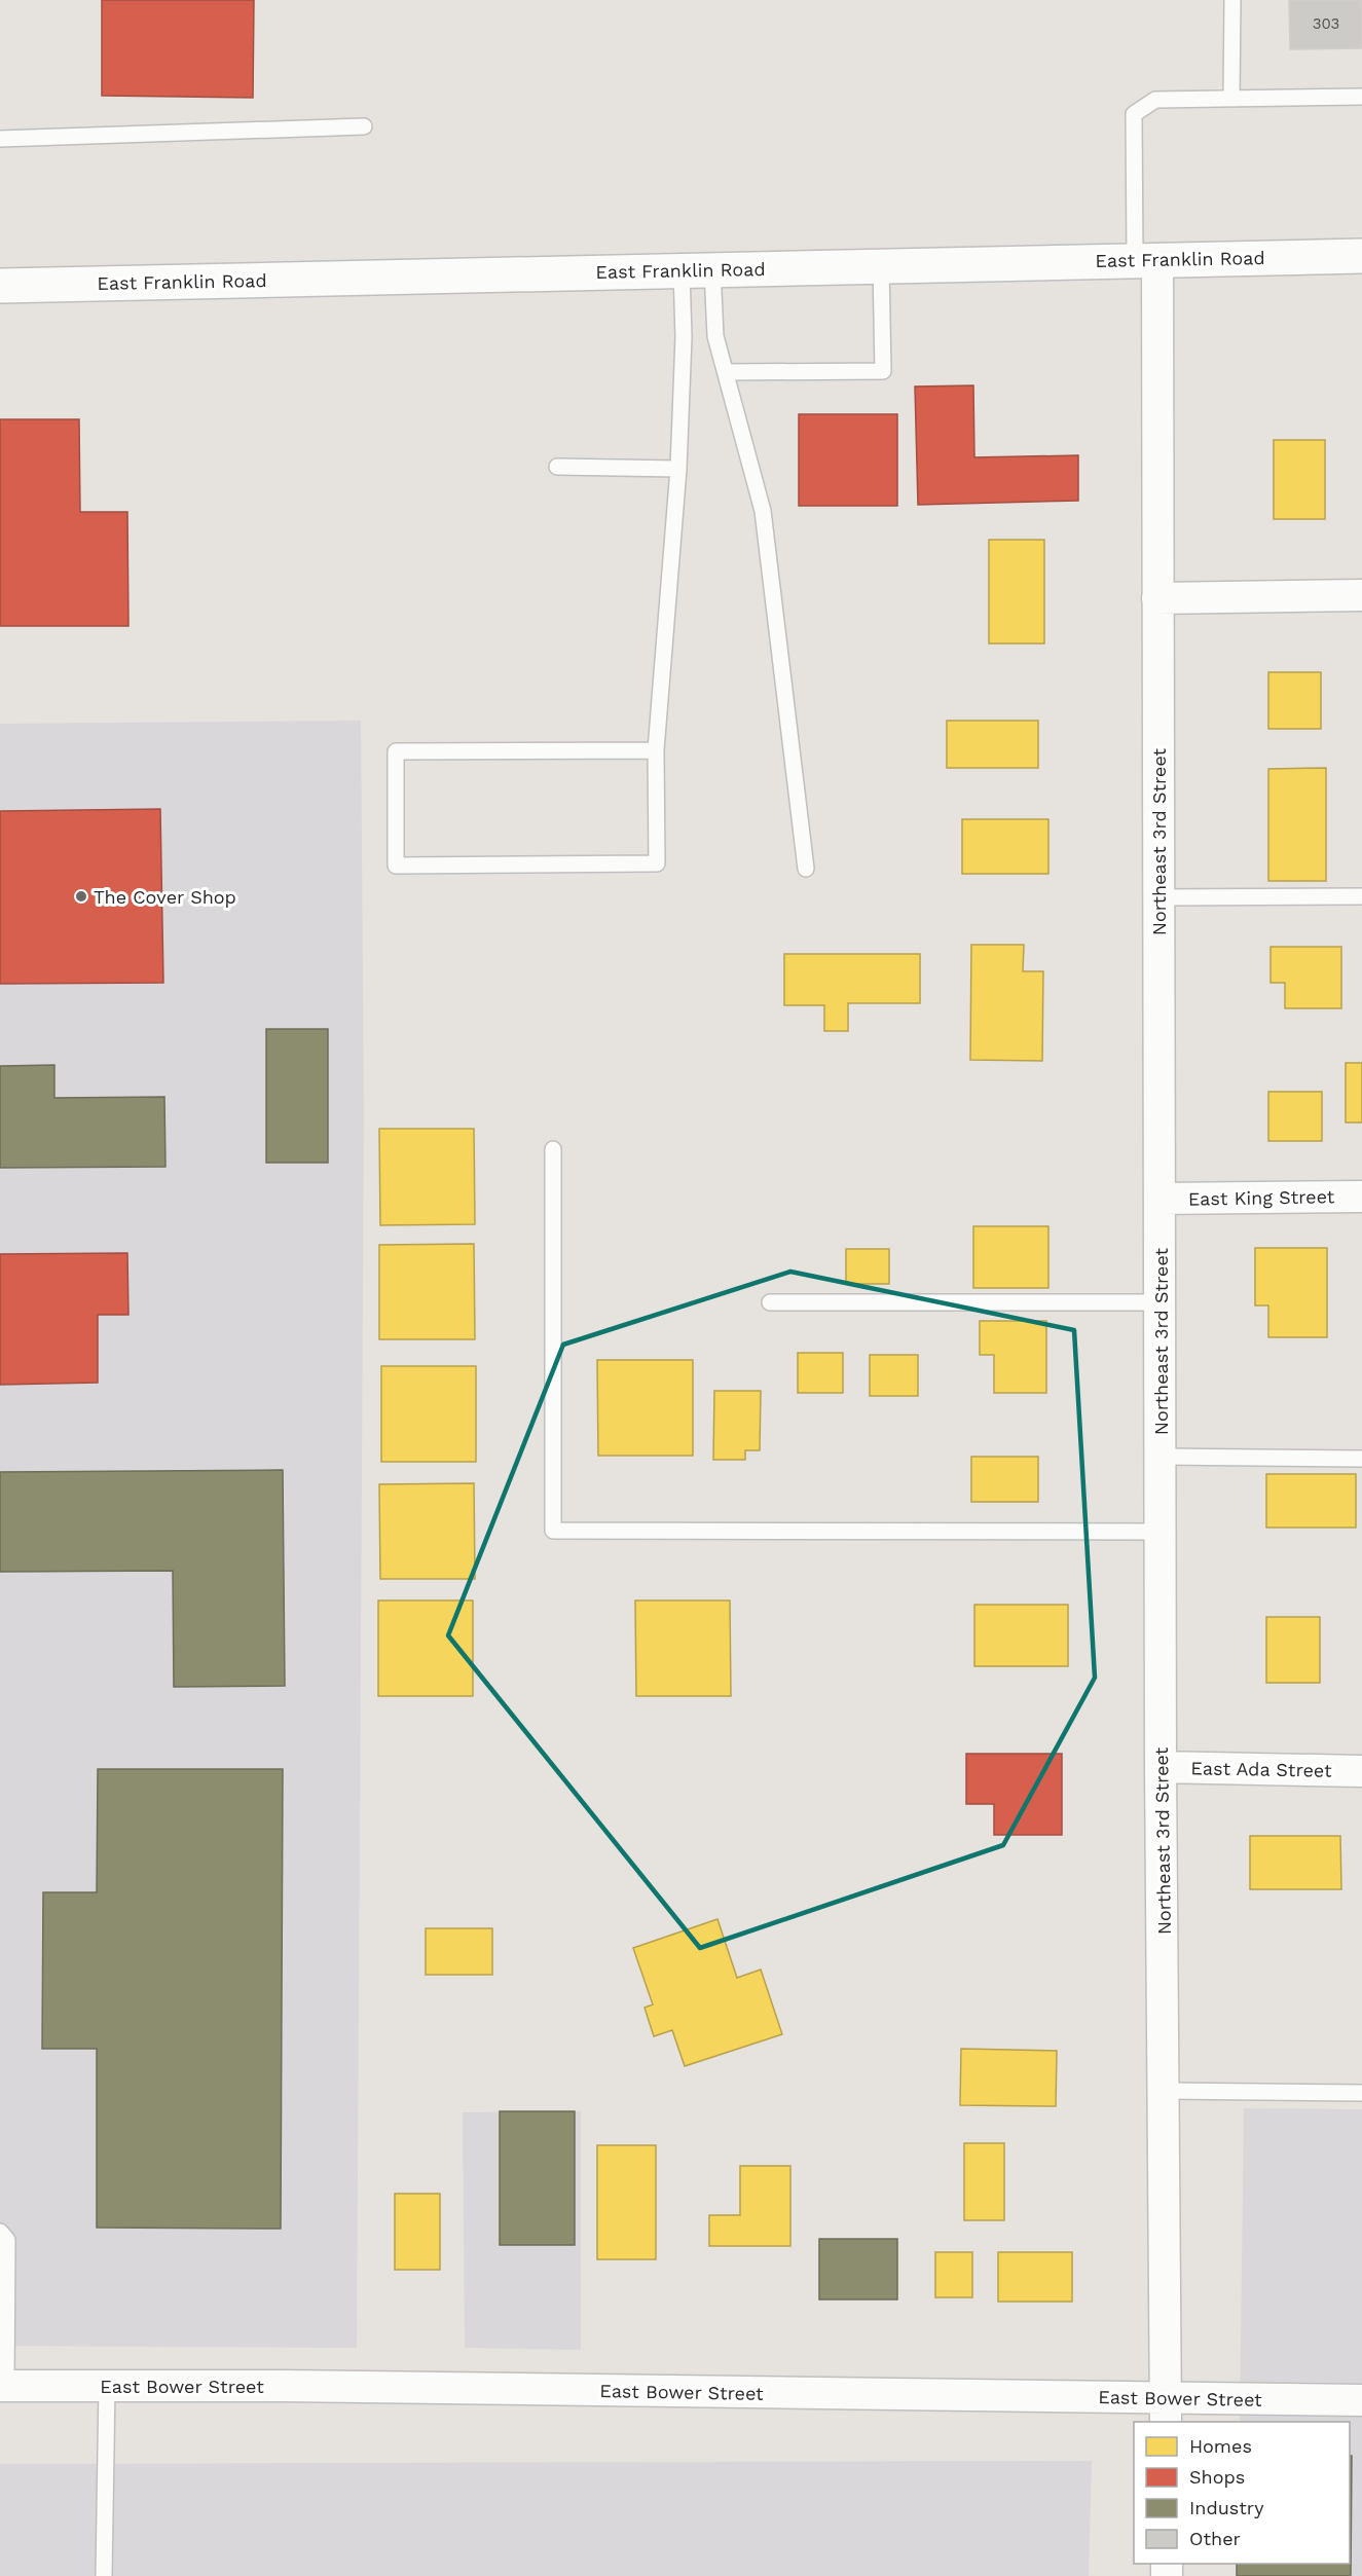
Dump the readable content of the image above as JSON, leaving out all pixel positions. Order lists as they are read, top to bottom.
{
  "streets": {
    "main road": ["East Franklin Road"],
    "street": [
      "Northeast 3rd Street",
      "East King Street",
      "East Ada Street",
      "East Bower Street"
    ]
  },
  "crossings": [
    ["East Franklin Road", "Northeast 3rd Street"],
    ["Northeast 3rd Street", "East King Street"],
    ["Northeast 3rd Street", "East Ada Street"],
    ["Northeast 3rd Street", "East Bower Street"]
  ],
  "places": ["The Cover Shop"],
  "house_numbers": ["303"],
  "legend": [
    "Homes",
    "Shops",
    "Industry",
    "Other"
  ]
}
